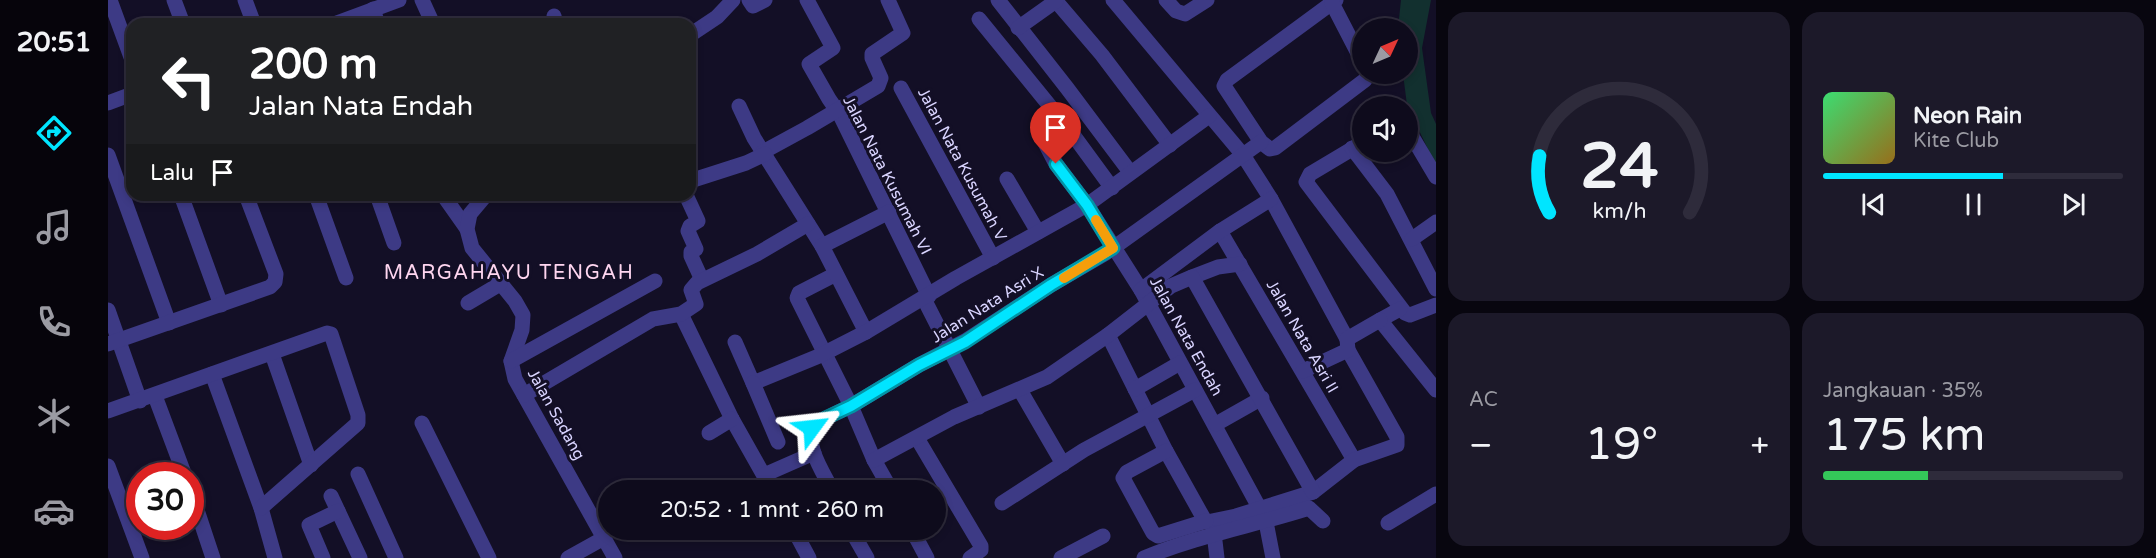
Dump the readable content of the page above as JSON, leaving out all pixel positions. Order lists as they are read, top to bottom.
{
  "streets": {
    "street": [
      "Jalan Nata Kusumah V",
      "Jalan Nata Kusumah VI",
      "Jalan Nata Asri X",
      "Jalan Nata Endah",
      "Jalan Nata Asri II",
      "Jalan Sadang"
    ]
  },
  "crossings": [
    ["Jalan Nata Kusumah VI", "Jalan Nata Asri X"],
    ["Jalan Nata Asri X", "Jalan Nata Endah"]
  ],
  "districts": ["MARGAHAYU TENGAH"],
  "north": "top right",
  "page": {
    "tabs": "20:51",
    "turn": ["200 m", "Jalan Nata Endah"],
    "song": ["Neon Rain", "Kite Club"],
    "then": "Lalu",
    "tile": [
      "AC",
      ["Jangkauan · 35%", "175 km"]
    ],
    "heat": ["−", "19°", "+"],
    "limit": "30",
    "trip": "20:52 · 1 mnt · 260 m",
    "gauge": ["24", "km/h"]
  }
}
